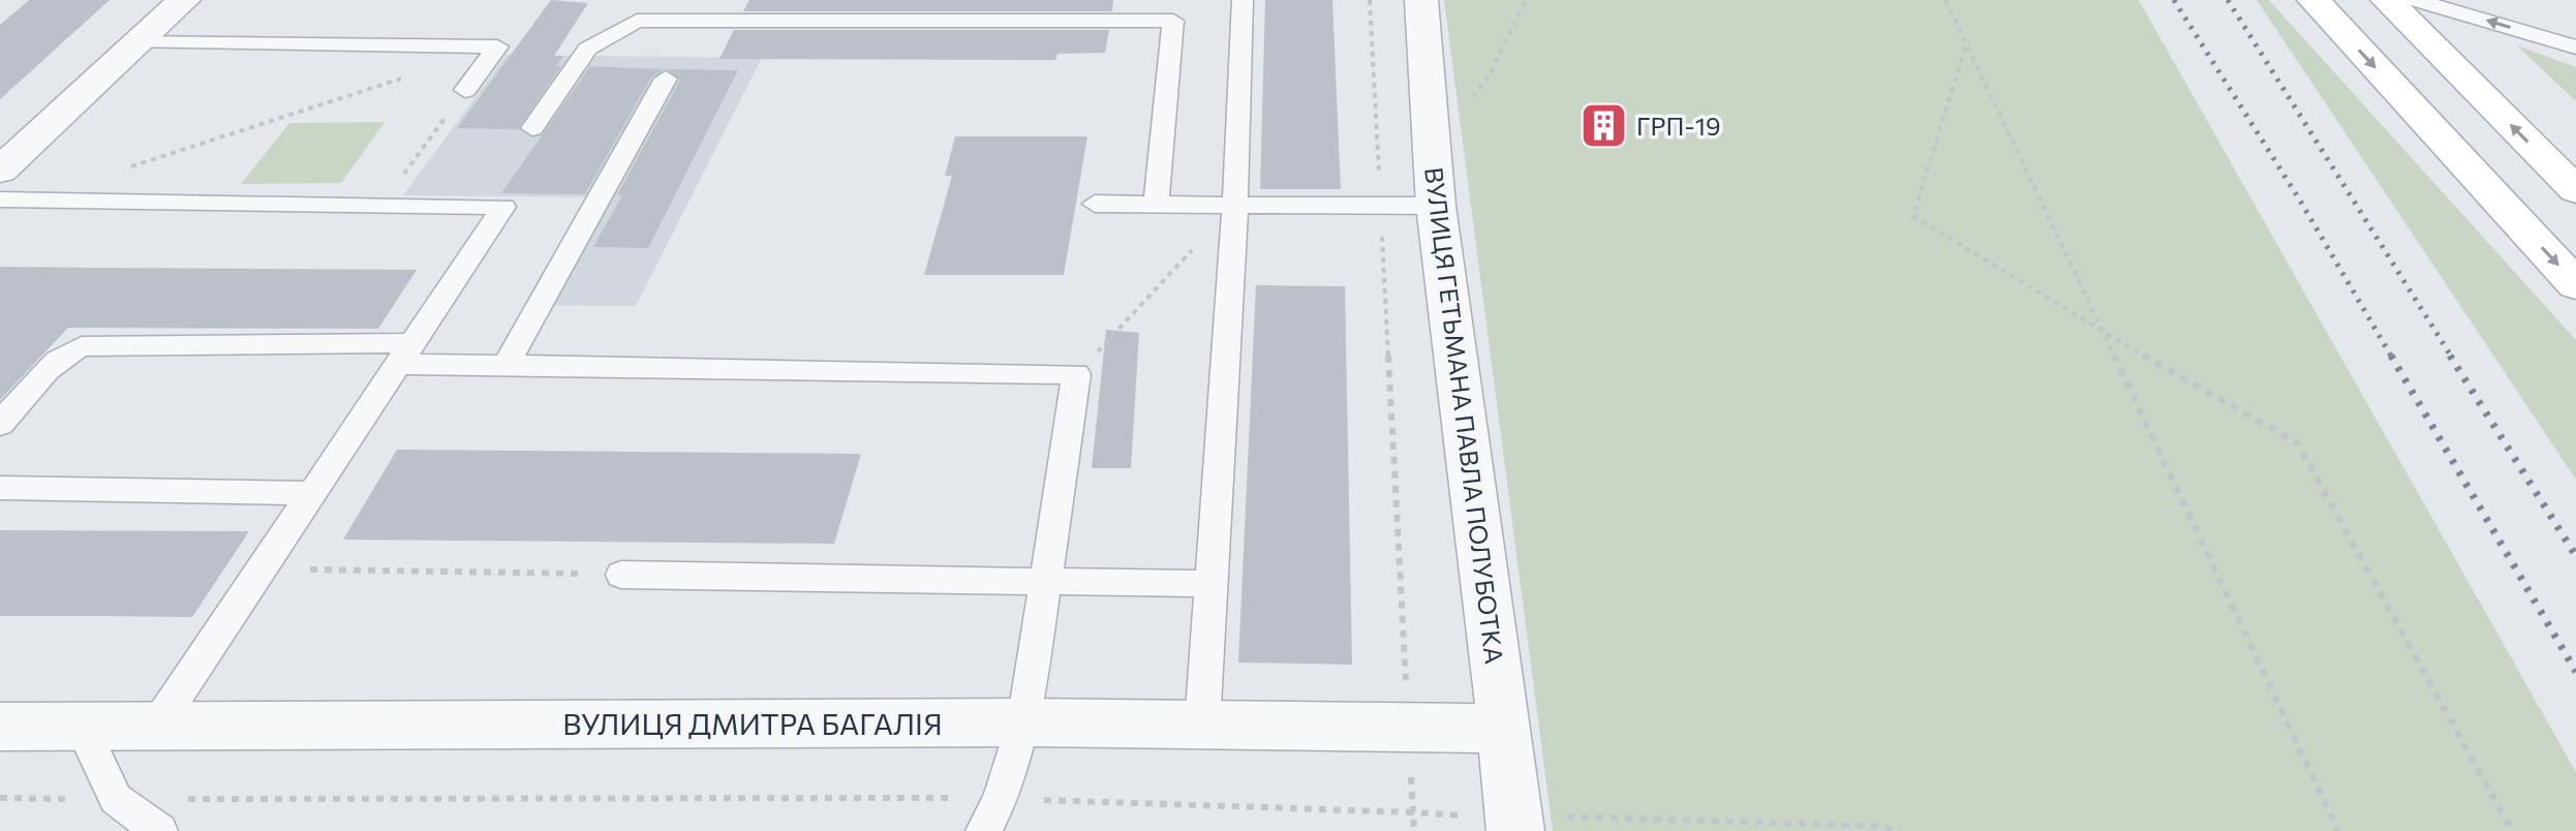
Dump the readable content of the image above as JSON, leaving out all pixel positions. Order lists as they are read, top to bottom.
{
  "streets": {
    "street": ["ВУЛИЦЯ ГЕТЬМАНА ПАВЛА ПОЛУБОТКА", "ВУЛИЦЯ ДМИТРА БАГАЛІЯ"]
  },
  "crossings": [
    ["ВУЛИЦЯ ГЕТЬМАНА ПАВЛА ПОЛУБОТКА", "ВУЛИЦЯ ДМИТРА БАГАЛІЯ"]
  ],
  "places": {
    "building": ["ГРП-19"]
  }
}
